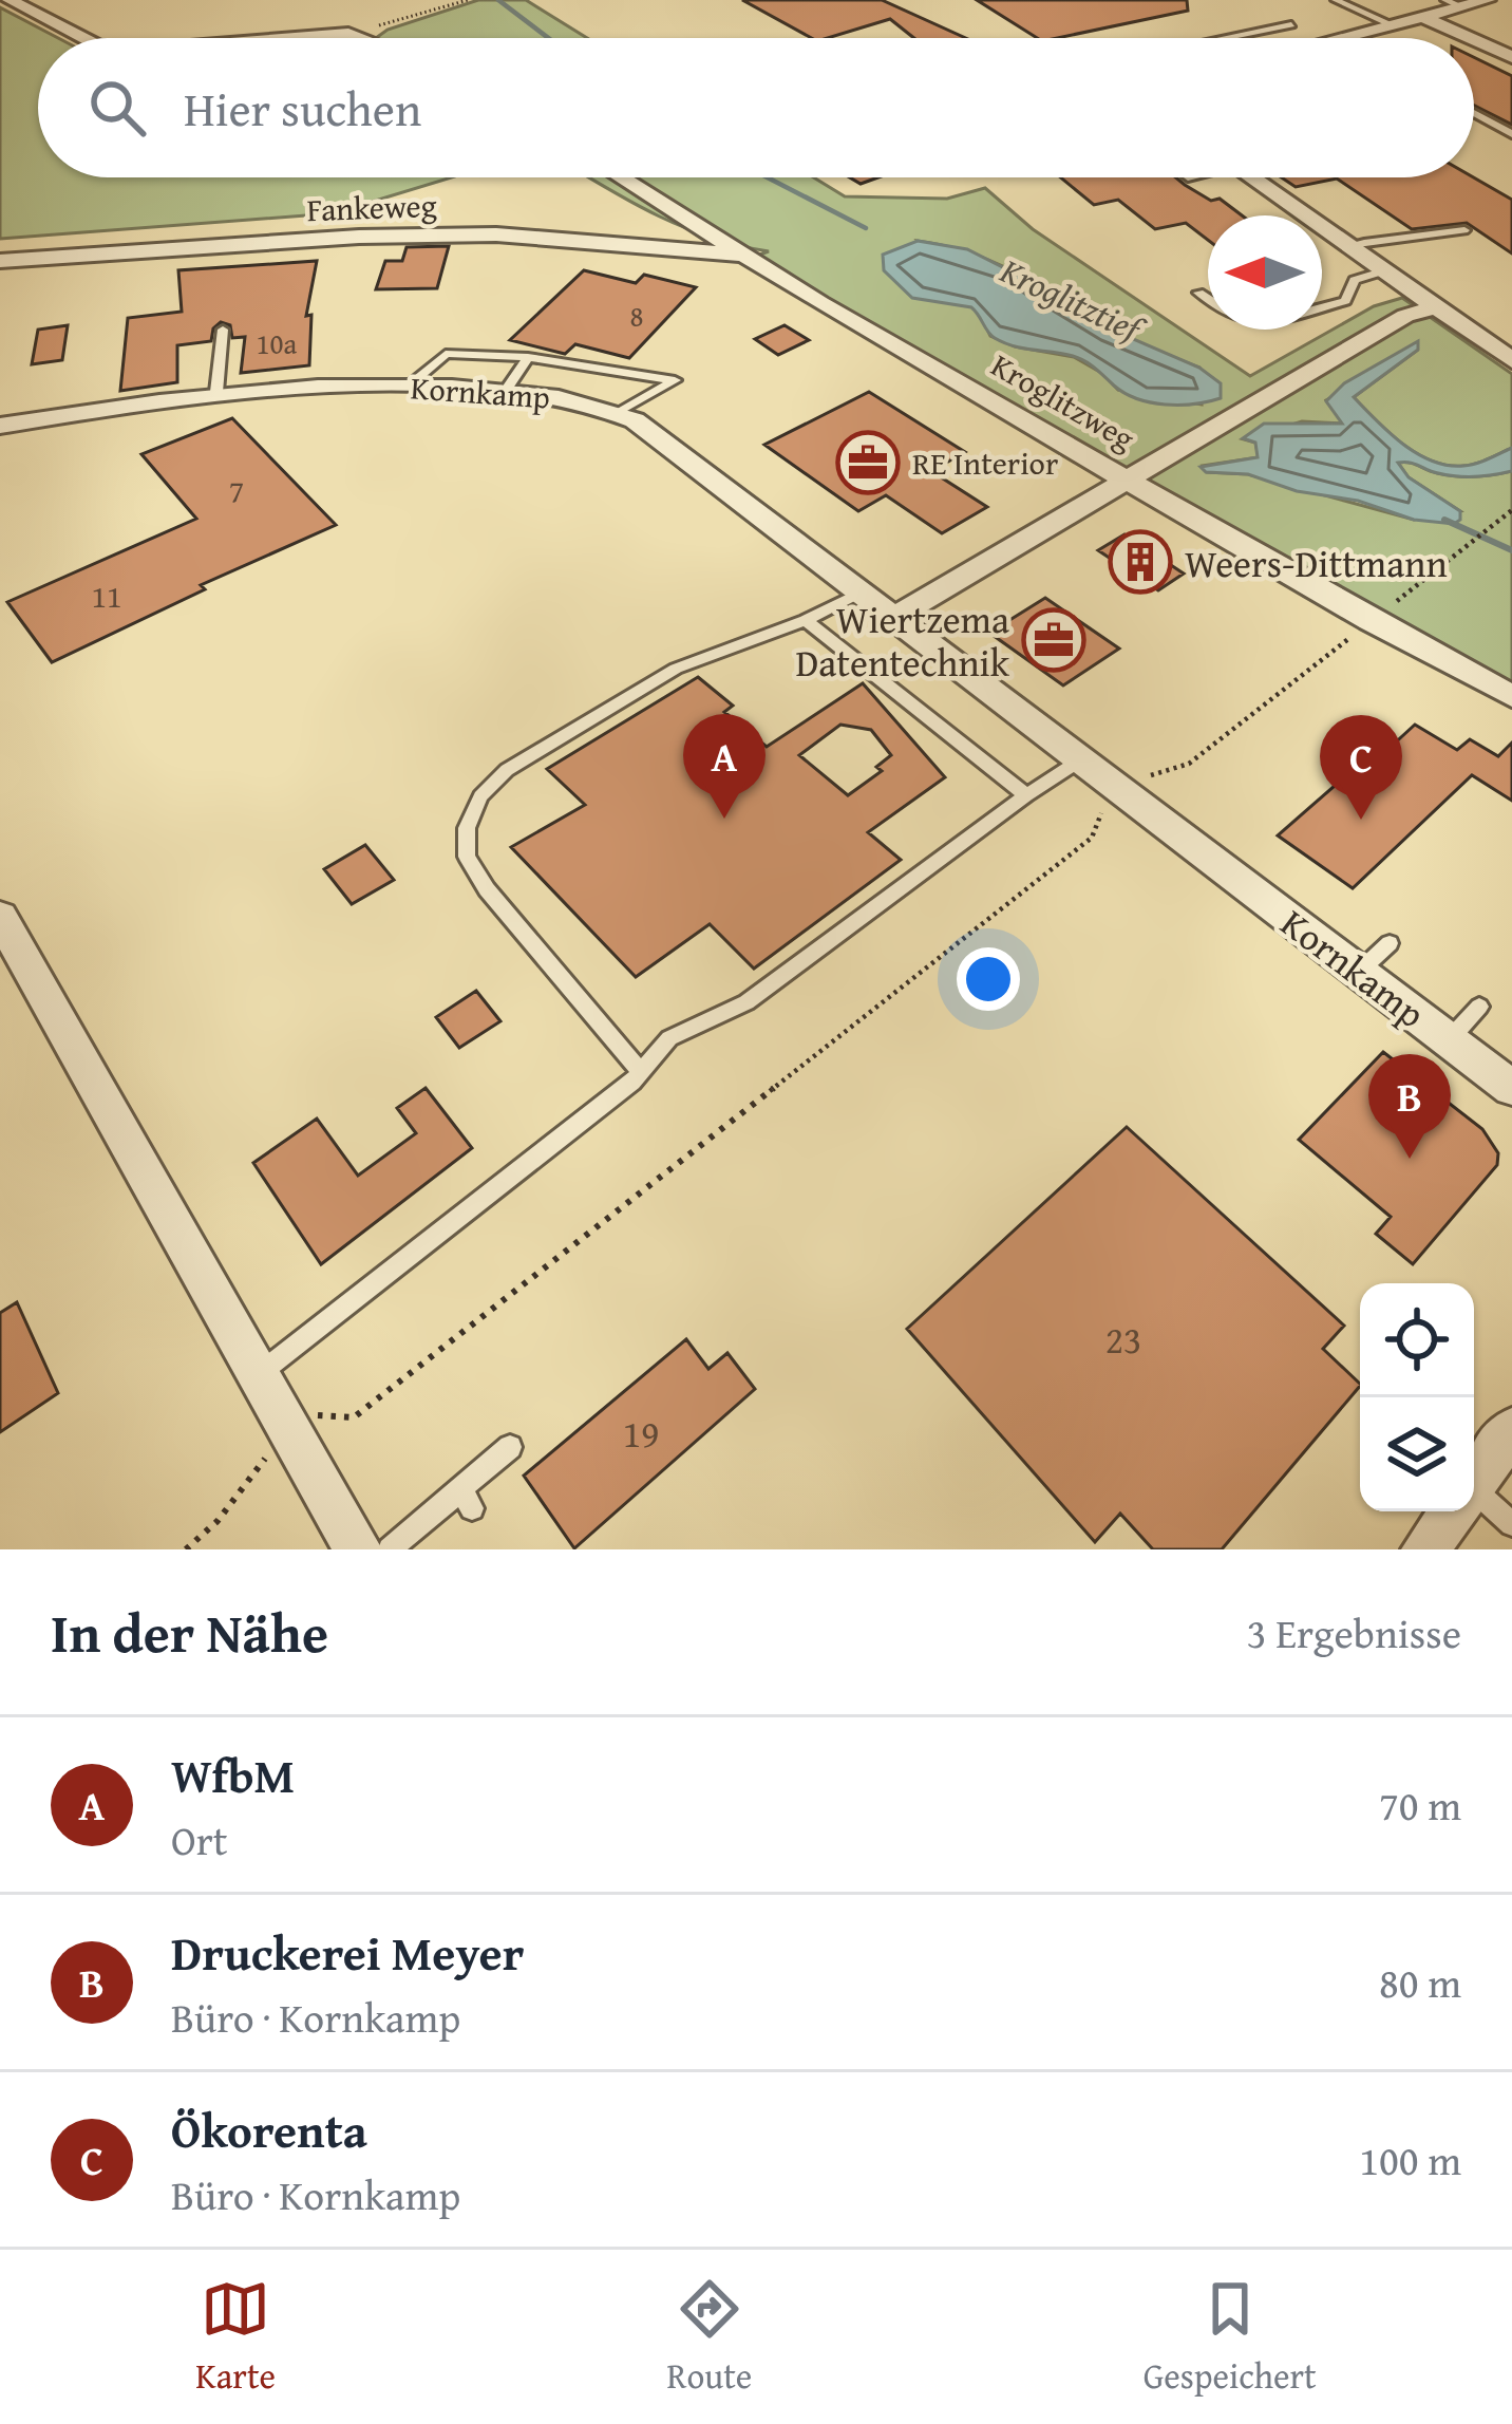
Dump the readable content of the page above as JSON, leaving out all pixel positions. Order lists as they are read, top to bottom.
{
  "streets": {
    "street": ["Fankeweg", "Kornkamp", "Kroglitzweg"]
  },
  "crossings": [
    ["Fankeweg", "Kroglitzweg"]
  ],
  "water": ["Kroglitztief"],
  "places": {
    "office": ["RE Interior", "Wiertzema Datentechnik"],
    "building": ["Weers-Dittmann"]
  },
  "house_numbers": [
    "8",
    "10a",
    "7",
    "11",
    "23",
    "19"
  ],
  "north": "left",
  "page": {
    "search": "Hier suchen",
    "pins": ["A", "C", "B"],
    "heading": ["In der Nähe", "3 Ergebnisse"],
    "list": [
      {
        "mark": "A",
        "name": "WfbM",
        "note": "Ort",
        "value": "70 m"
      },
      {
        "mark": "B",
        "name": "Druckerei Meyer",
        "note": "Büro · Kornkamp",
        "value": "80 m"
      },
      {
        "mark": "C",
        "name": "Ökorenta",
        "note": "Büro · Kornkamp",
        "value": "100 m"
      }
    ],
    "nav": ["Karte", "Route", "Gespeichert"]
  }
}
